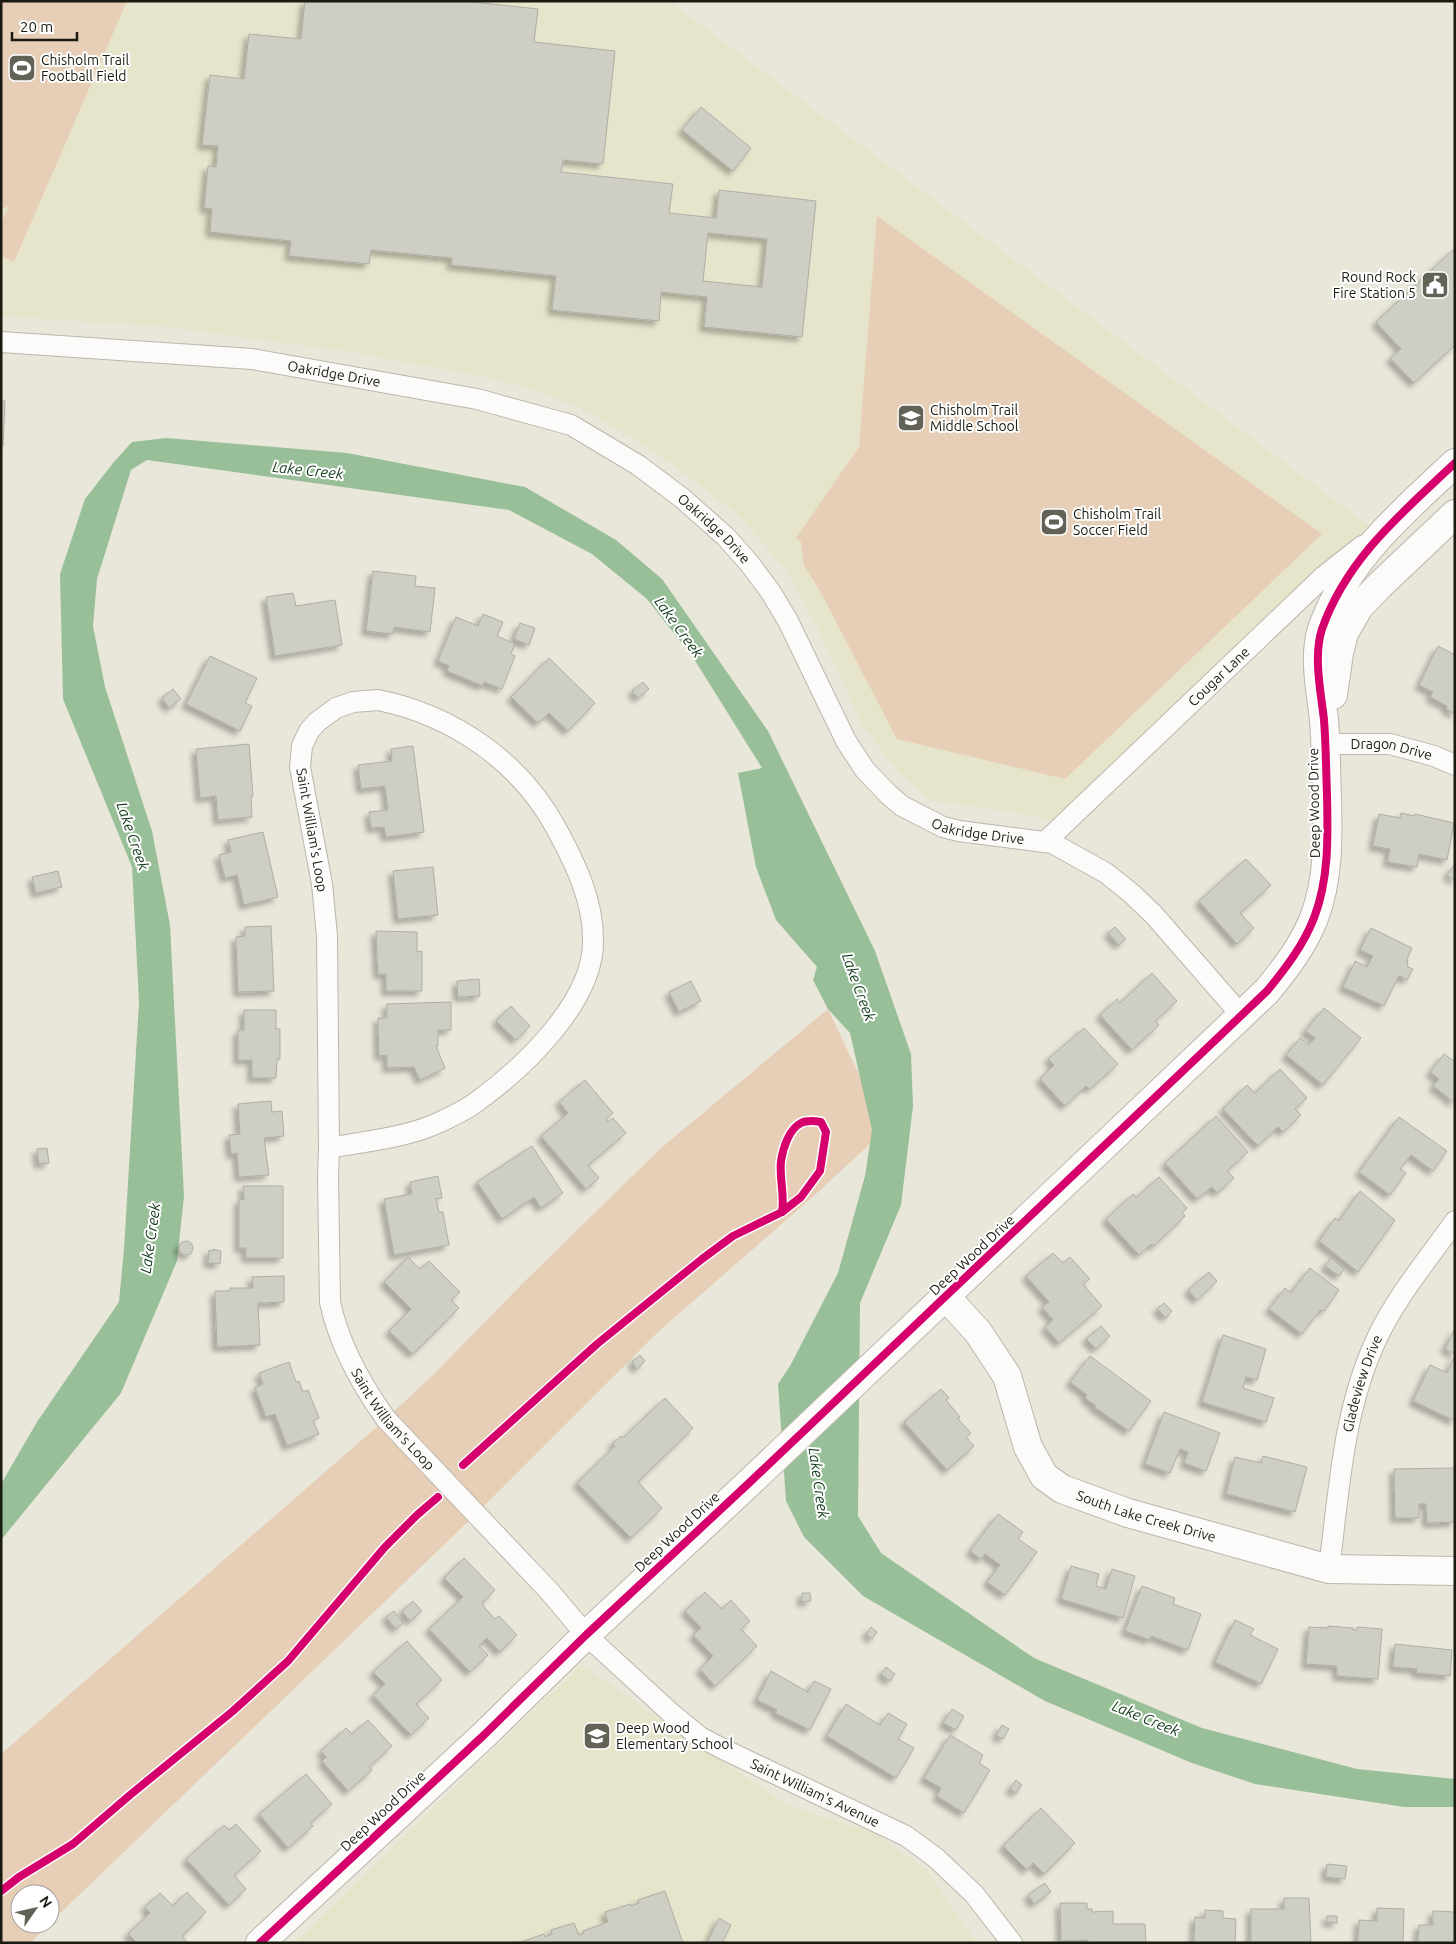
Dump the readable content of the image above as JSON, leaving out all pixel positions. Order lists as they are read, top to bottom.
{
  "streets": {
    "street": [
      "Oakridge Drive",
      "Cougar Lane",
      "Dragon Drive",
      "Deep Wood Drive",
      "Saint William's Loop",
      "Gladeview Drive",
      "South Lake Creek Drive",
      "Saint William's Avenue"
    ]
  },
  "crossings": [
    ["Oakridge Drive", "Cougar Lane"],
    ["Oakridge Drive", "Deep Wood Drive"],
    ["Cougar Lane", "Deep Wood Drive"],
    ["Dragon Drive", "Deep Wood Drive"],
    ["Deep Wood Drive", "Saint William's Loop"],
    ["Deep Wood Drive", "South Lake Creek Drive"],
    ["Deep Wood Drive", "Saint William's Avenue"],
    ["Saint William's Loop", "Saint William's Avenue"],
    ["Gladeview Drive", "South Lake Creek Drive"]
  ],
  "water": ["Lake Creek"],
  "places": {
    "sports": ["Chisholm Trail Football Field", "Chisholm Trail Soccer Field"],
    "public building": ["Round Rock Fire Station 5"],
    "school or university": ["Chisholm Trail Middle School", "Deep Wood Elementary School"]
  },
  "scale_bar": "20 m",
  "north": "top right"
}
